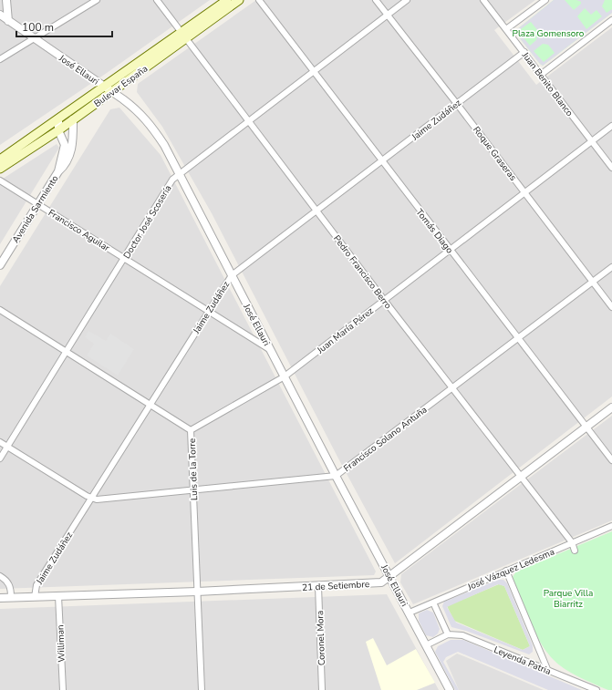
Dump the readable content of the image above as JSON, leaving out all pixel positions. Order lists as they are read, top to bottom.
{
  "streets": {
    "main road": ["Bulevar España"],
    "street": [
      "José Ellauri",
      "Juan Benito Blanco",
      "Jaime Zudáñez",
      "Roque Graseras",
      "Avenida Sarmiento",
      "Doctor José Scosería",
      "Francisco Aguilar",
      "Tomás Diago",
      "Pedro Francisco Berro",
      "Juan María Pérez",
      "Francisco Solano Antuña",
      "Luis de la Torre",
      "José Vázquez Ledesma",
      "21 de Setiembre",
      "Coronel Mora",
      "Williman",
      "Leyenda Patria"
    ]
  },
  "crossings": [
    ["José Ellauri", "Bulevar España"],
    ["José Ellauri", "Jaime Zudáñez"],
    ["José Ellauri", "Doctor José Scosería"],
    ["José Ellauri", "Francisco Aguilar"],
    ["José Ellauri", "Juan María Pérez"],
    ["José Ellauri", "Francisco Solano Antuña"],
    ["José Ellauri", "José Vázquez Ledesma"],
    ["José Ellauri", "21 de Setiembre"],
    ["Juan Benito Blanco", "Jaime Zudáñez"],
    ["Juan Benito Blanco", "Juan María Pérez"],
    ["Bulevar España", "Avenida Sarmiento"],
    ["Bulevar España", "Pedro Francisco Berro"],
    ["Jaime Zudáñez", "Roque Graseras"],
    ["Jaime Zudáñez", "Francisco Aguilar"],
    ["Jaime Zudáñez", "Tomás Diago"],
    ["Jaime Zudáñez", "Pedro Francisco Berro"],
    ["Jaime Zudáñez", "Francisco Solano Antuña"],
    ["Jaime Zudáñez", "Luis de la Torre"],
    ["Jaime Zudáñez", "21 de Setiembre"],
    ["Roque Graseras", "Doctor José Scosería"],
    ["Roque Graseras", "Juan María Pérez"],
    ["Roque Graseras", "Francisco Solano Antuña"],
    ["Avenida Sarmiento", "Francisco Aguilar"],
    ["Doctor José Scosería", "Francisco Aguilar"],
    ["Doctor José Scosería", "Tomás Diago"],
    ["Doctor José Scosería", "Pedro Francisco Berro"],
    ["Doctor José Scosería", "Luis de la Torre"],
    ["Tomás Diago", "Juan María Pérez"],
    ["Tomás Diago", "Francisco Solano Antuña"],
    ["Tomás Diago", "21 de Setiembre"],
    ["Pedro Francisco Berro", "Juan María Pérez"],
    ["Pedro Francisco Berro", "Francisco Solano Antuña"],
    ["Pedro Francisco Berro", "José Vázquez Ledesma"],
    ["Pedro Francisco Berro", "21 de Setiembre"],
    ["Juan María Pérez", "Luis de la Torre"],
    ["Francisco Solano Antuña", "Luis de la Torre"],
    ["Luis de la Torre", "21 de Setiembre"],
    ["21 de Setiembre", "Coronel Mora"],
    ["21 de Setiembre", "Williman"]
  ],
  "parks": ["Plaza Gomensoro", "Parque Villa Biarritz"],
  "scale_bar": "100 m"
}
